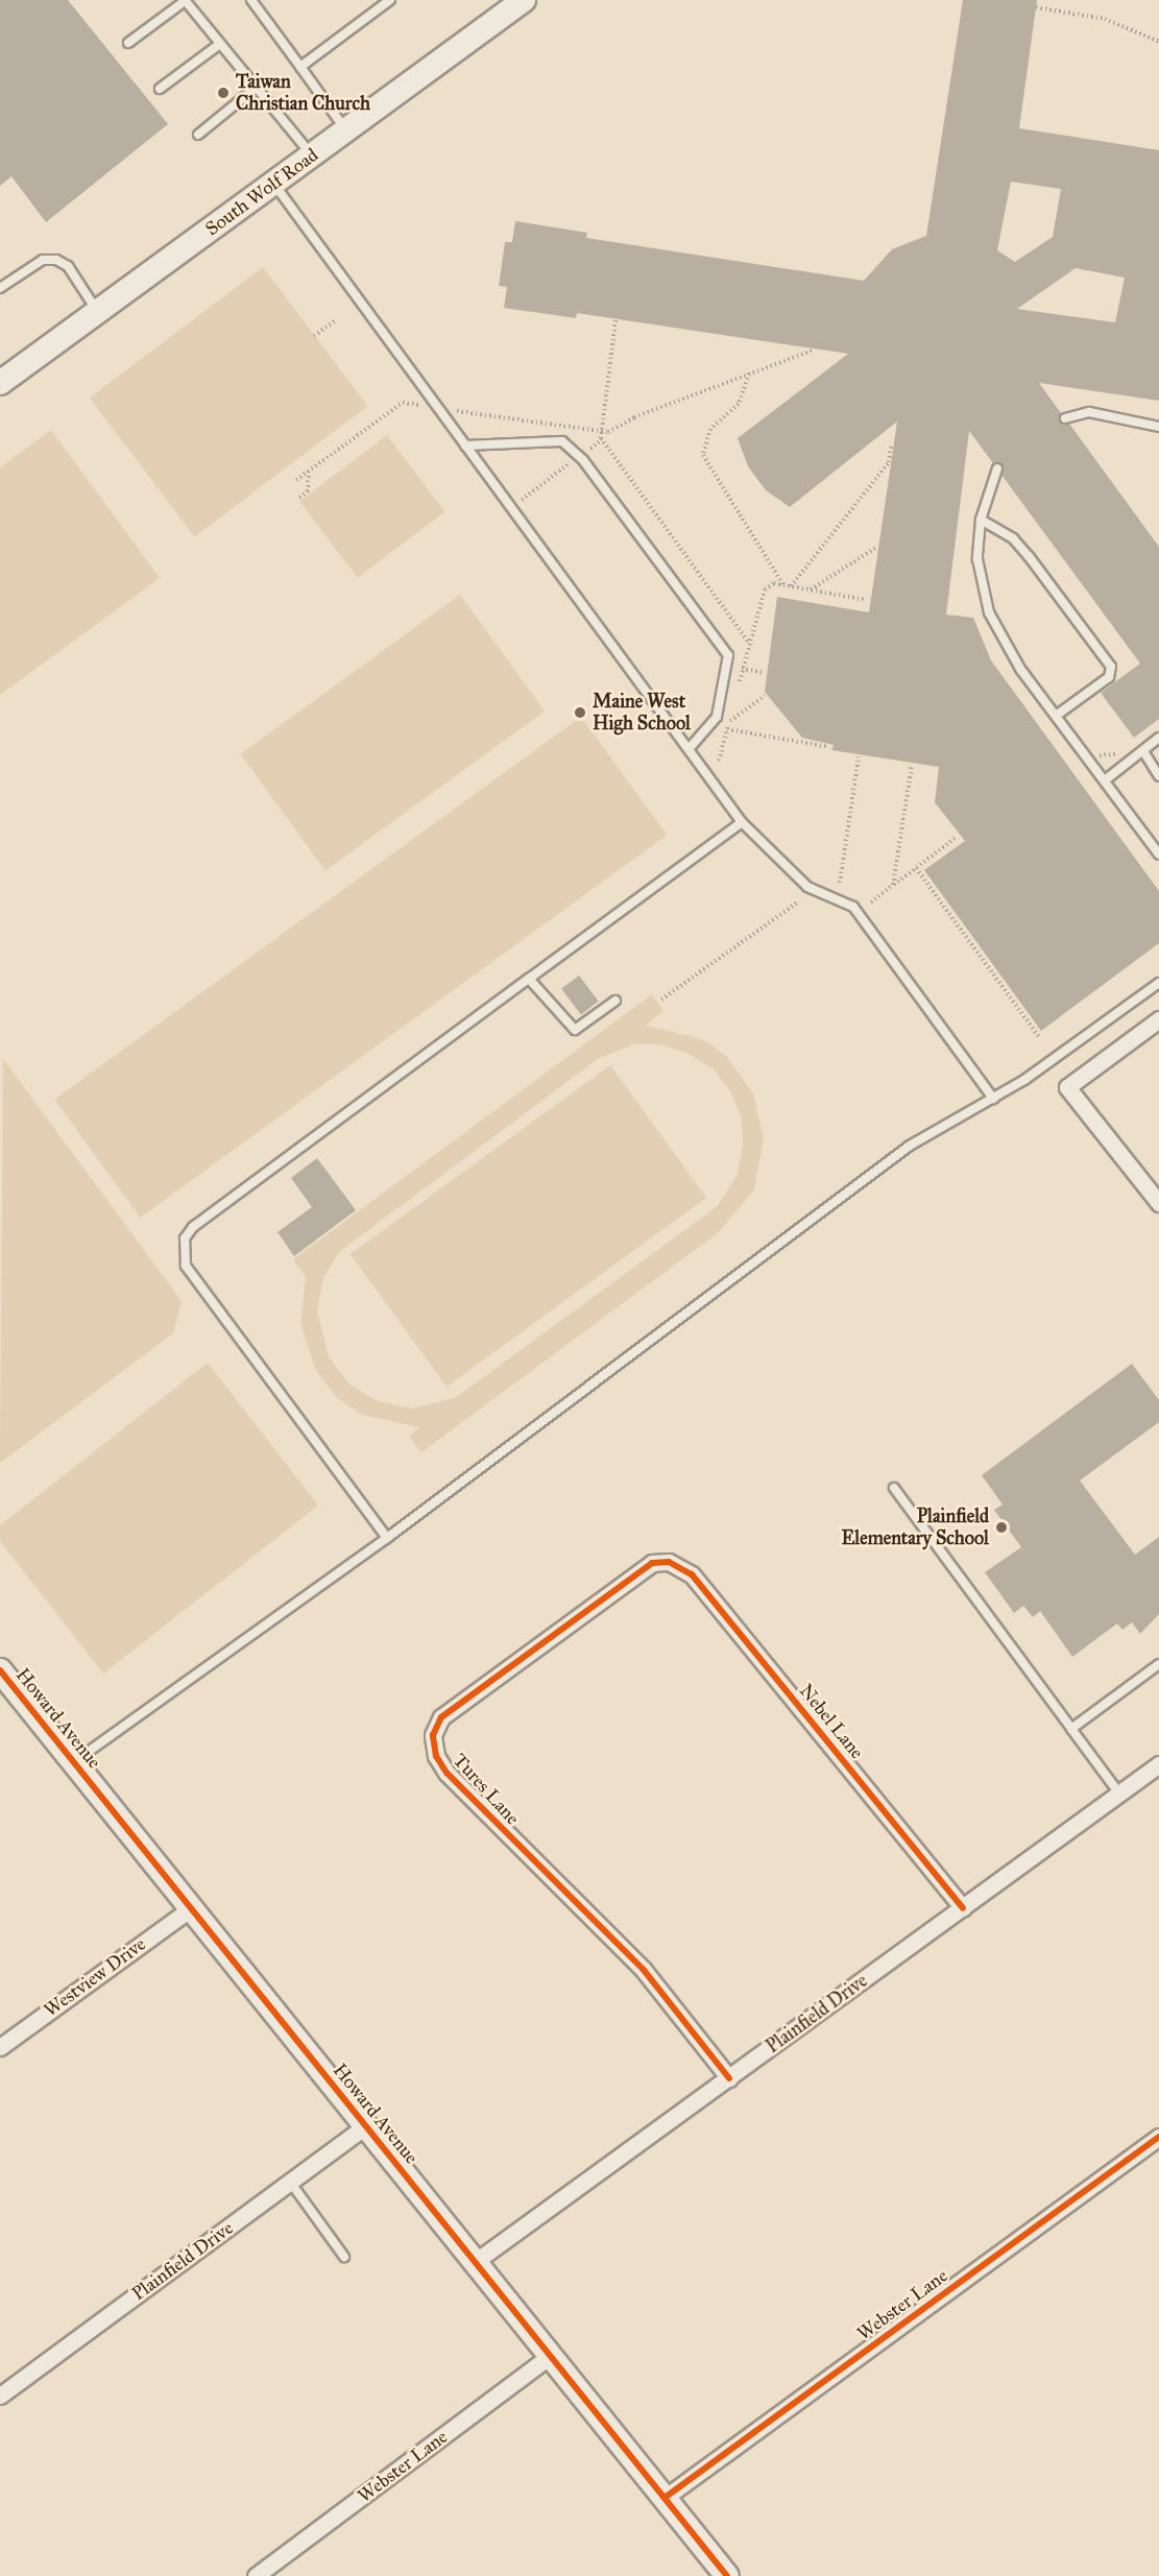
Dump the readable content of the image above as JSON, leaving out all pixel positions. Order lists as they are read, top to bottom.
{
  "streets": {
    "street": [
      "South Wolf Road",
      "Howard Avenue",
      "Nebel Lane",
      "Tures Lane",
      "Westview Drive",
      "Plainfield Drive",
      "Webster Lane"
    ]
  },
  "crossings": [
    ["Howard Avenue", "Westview Drive"],
    ["Howard Avenue", "Plainfield Drive"],
    ["Howard Avenue", "Webster Lane"],
    ["Nebel Lane", "Tures Lane"],
    ["Nebel Lane", "Plainfield Drive"],
    ["Tures Lane", "Plainfield Drive"]
  ],
  "places": ["Taiwan Christian Church", "Maine West High School", "Plainfield Elementary School"]
}
